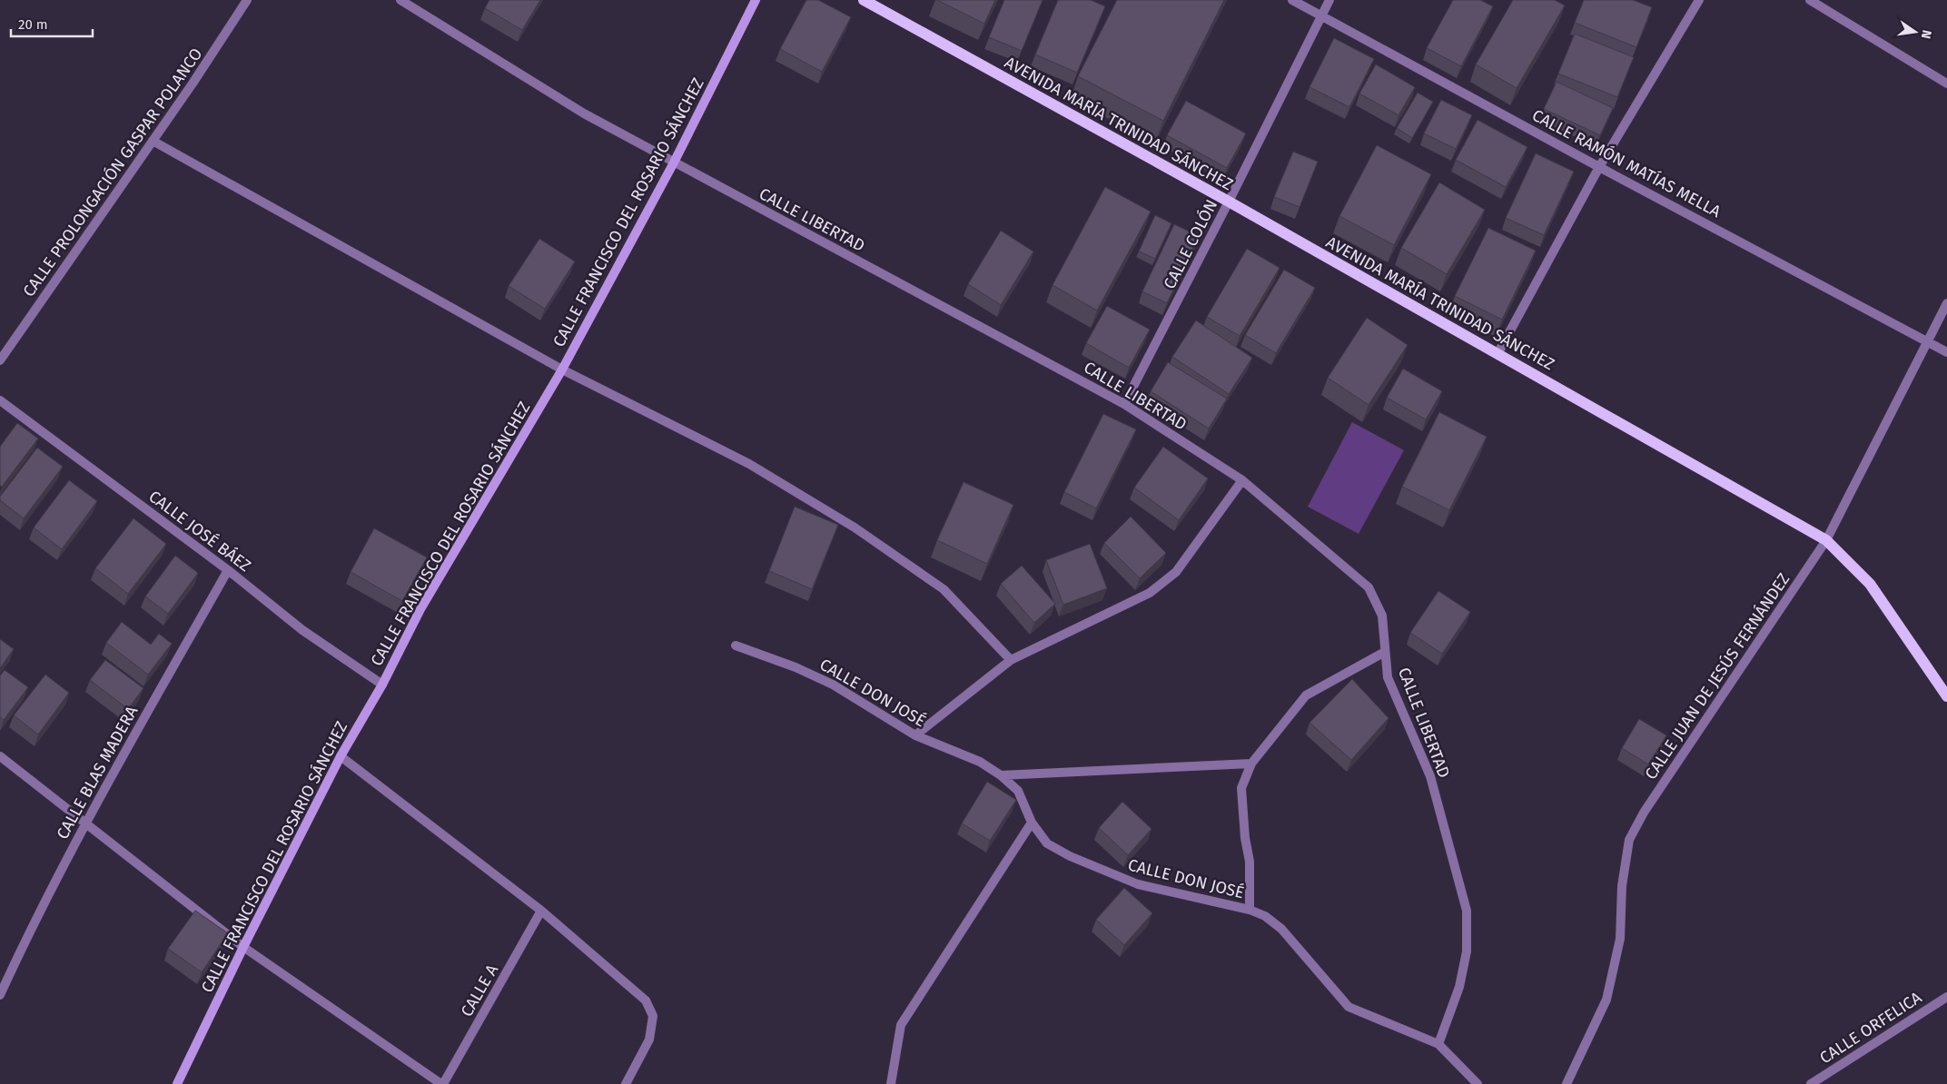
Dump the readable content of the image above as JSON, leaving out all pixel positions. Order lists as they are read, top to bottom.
{
  "streets": {
    "main road": ["AVENIDA MARÍA TRINIDAD SÁNCHEZ"],
    "street": [
      "CALLE RAMÓN MATÍAS MELLA",
      "CALLE PROLONGACIÓN GASPAR POLANCO",
      "CALLE FRANCISCO DEL ROSARIO SÁNCHEZ",
      "CALLE LIBERTAD",
      "CALLE COLÓN",
      "CALLE JOSÉ BÁEZ",
      "CALLE JUAN DE JESÚS FERNÁNDEZ",
      "CALLE DON JOSÉ",
      "CALLE BLAS MADERA",
      "CALLE A",
      "CALLE ORFELICA"
    ]
  },
  "crossings": [
    ["AVENIDA MARÍA TRINIDAD SÁNCHEZ", "CALLE COLÓN"],
    ["AVENIDA MARÍA TRINIDAD SÁNCHEZ", "CALLE JUAN DE JESÚS FERNÁNDEZ"],
    ["CALLE RAMÓN MATÍAS MELLA", "CALLE COLÓN"],
    ["CALLE RAMÓN MATÍAS MELLA", "CALLE JUAN DE JESÚS FERNÁNDEZ"],
    ["CALLE FRANCISCO DEL ROSARIO SÁNCHEZ", "CALLE LIBERTAD"],
    ["CALLE FRANCISCO DEL ROSARIO SÁNCHEZ", "CALLE JOSÉ BÁEZ"],
    ["CALLE LIBERTAD", "CALLE COLÓN"],
    ["CALLE LIBERTAD", "CALLE DON JOSÉ"],
    ["CALLE JOSÉ BÁEZ", "CALLE BLAS MADERA"]
  ],
  "scale_bar": "20 m",
  "north": "right"
}
